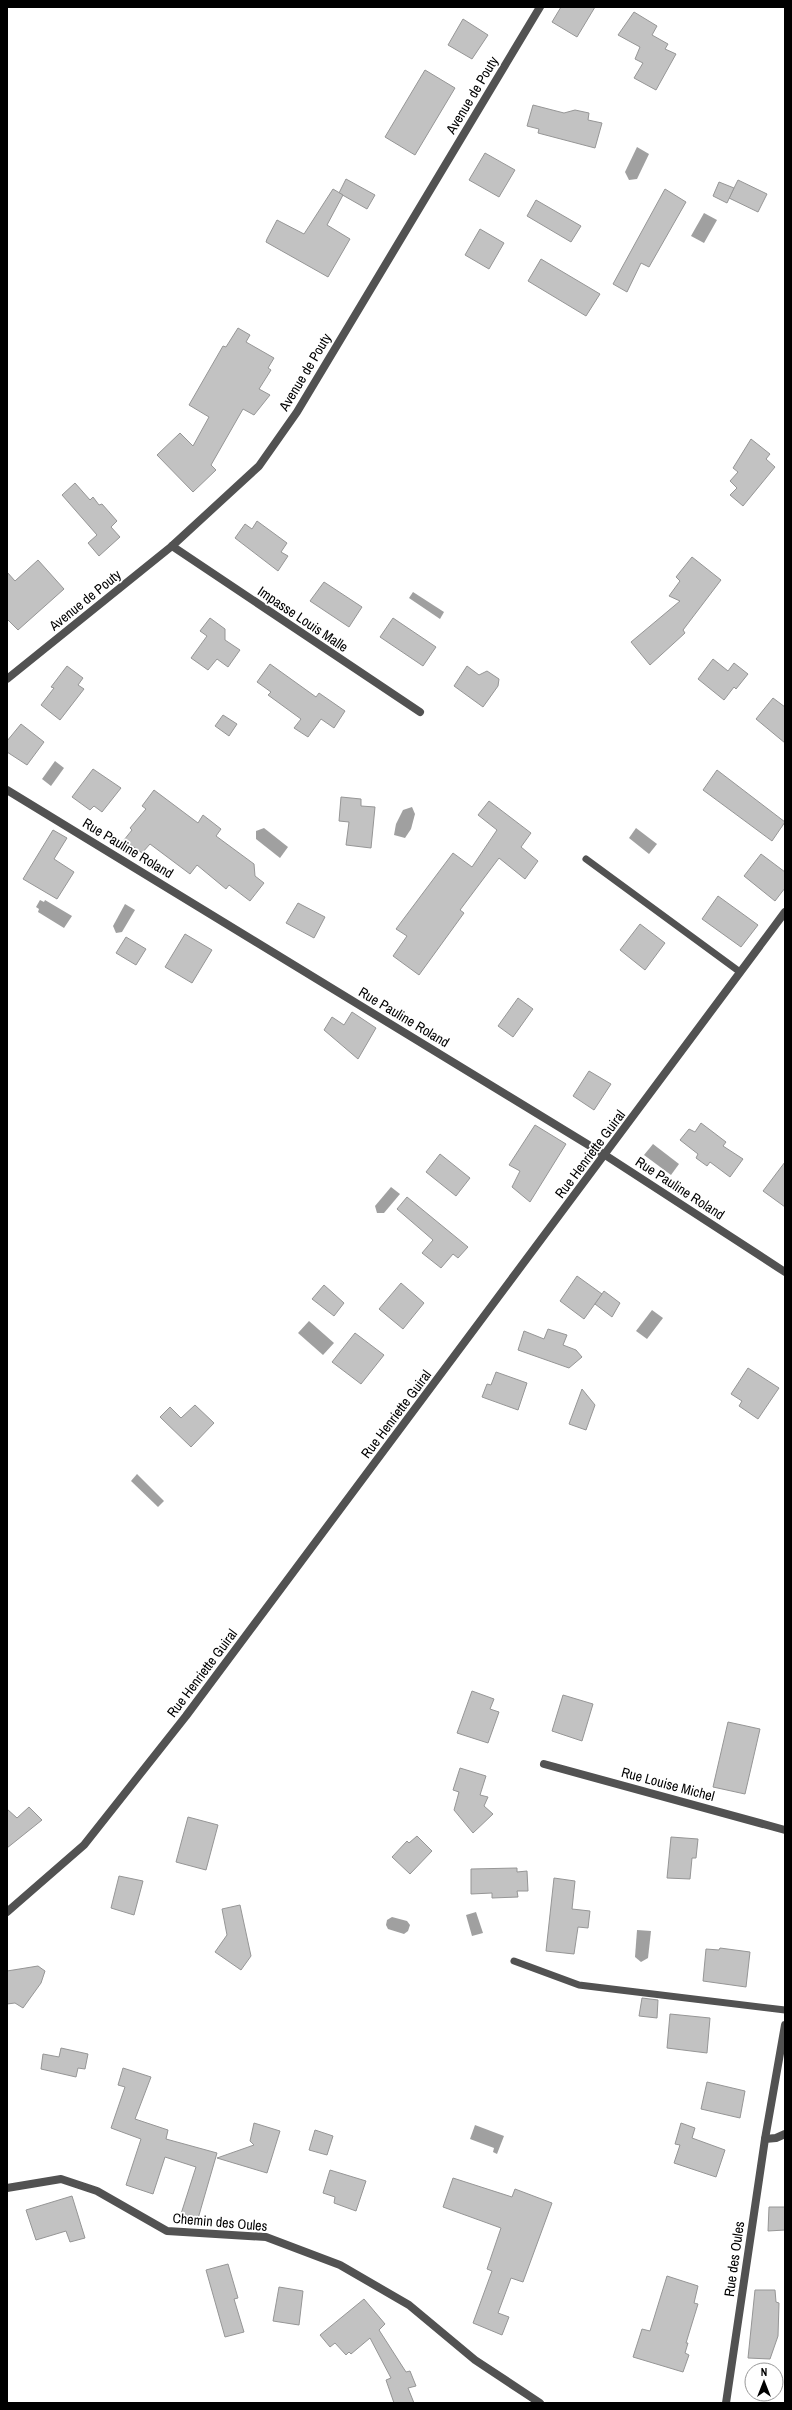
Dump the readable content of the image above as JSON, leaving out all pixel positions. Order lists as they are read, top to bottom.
{
  "streets": {
    "street": [
      "Avenue de Pouty",
      "Impasse Louis Malle",
      "Rue Pauline Roland",
      "Rue Henriette Guiral",
      "Rue Louise Michel",
      "Chemin des Oules",
      "Rue des Oules"
    ]
  },
  "crossings": [
    ["Avenue de Pouty", "Impasse Louis Malle"],
    ["Rue Pauline Roland", "Rue Henriette Guiral"]
  ],
  "north": "top"
}
